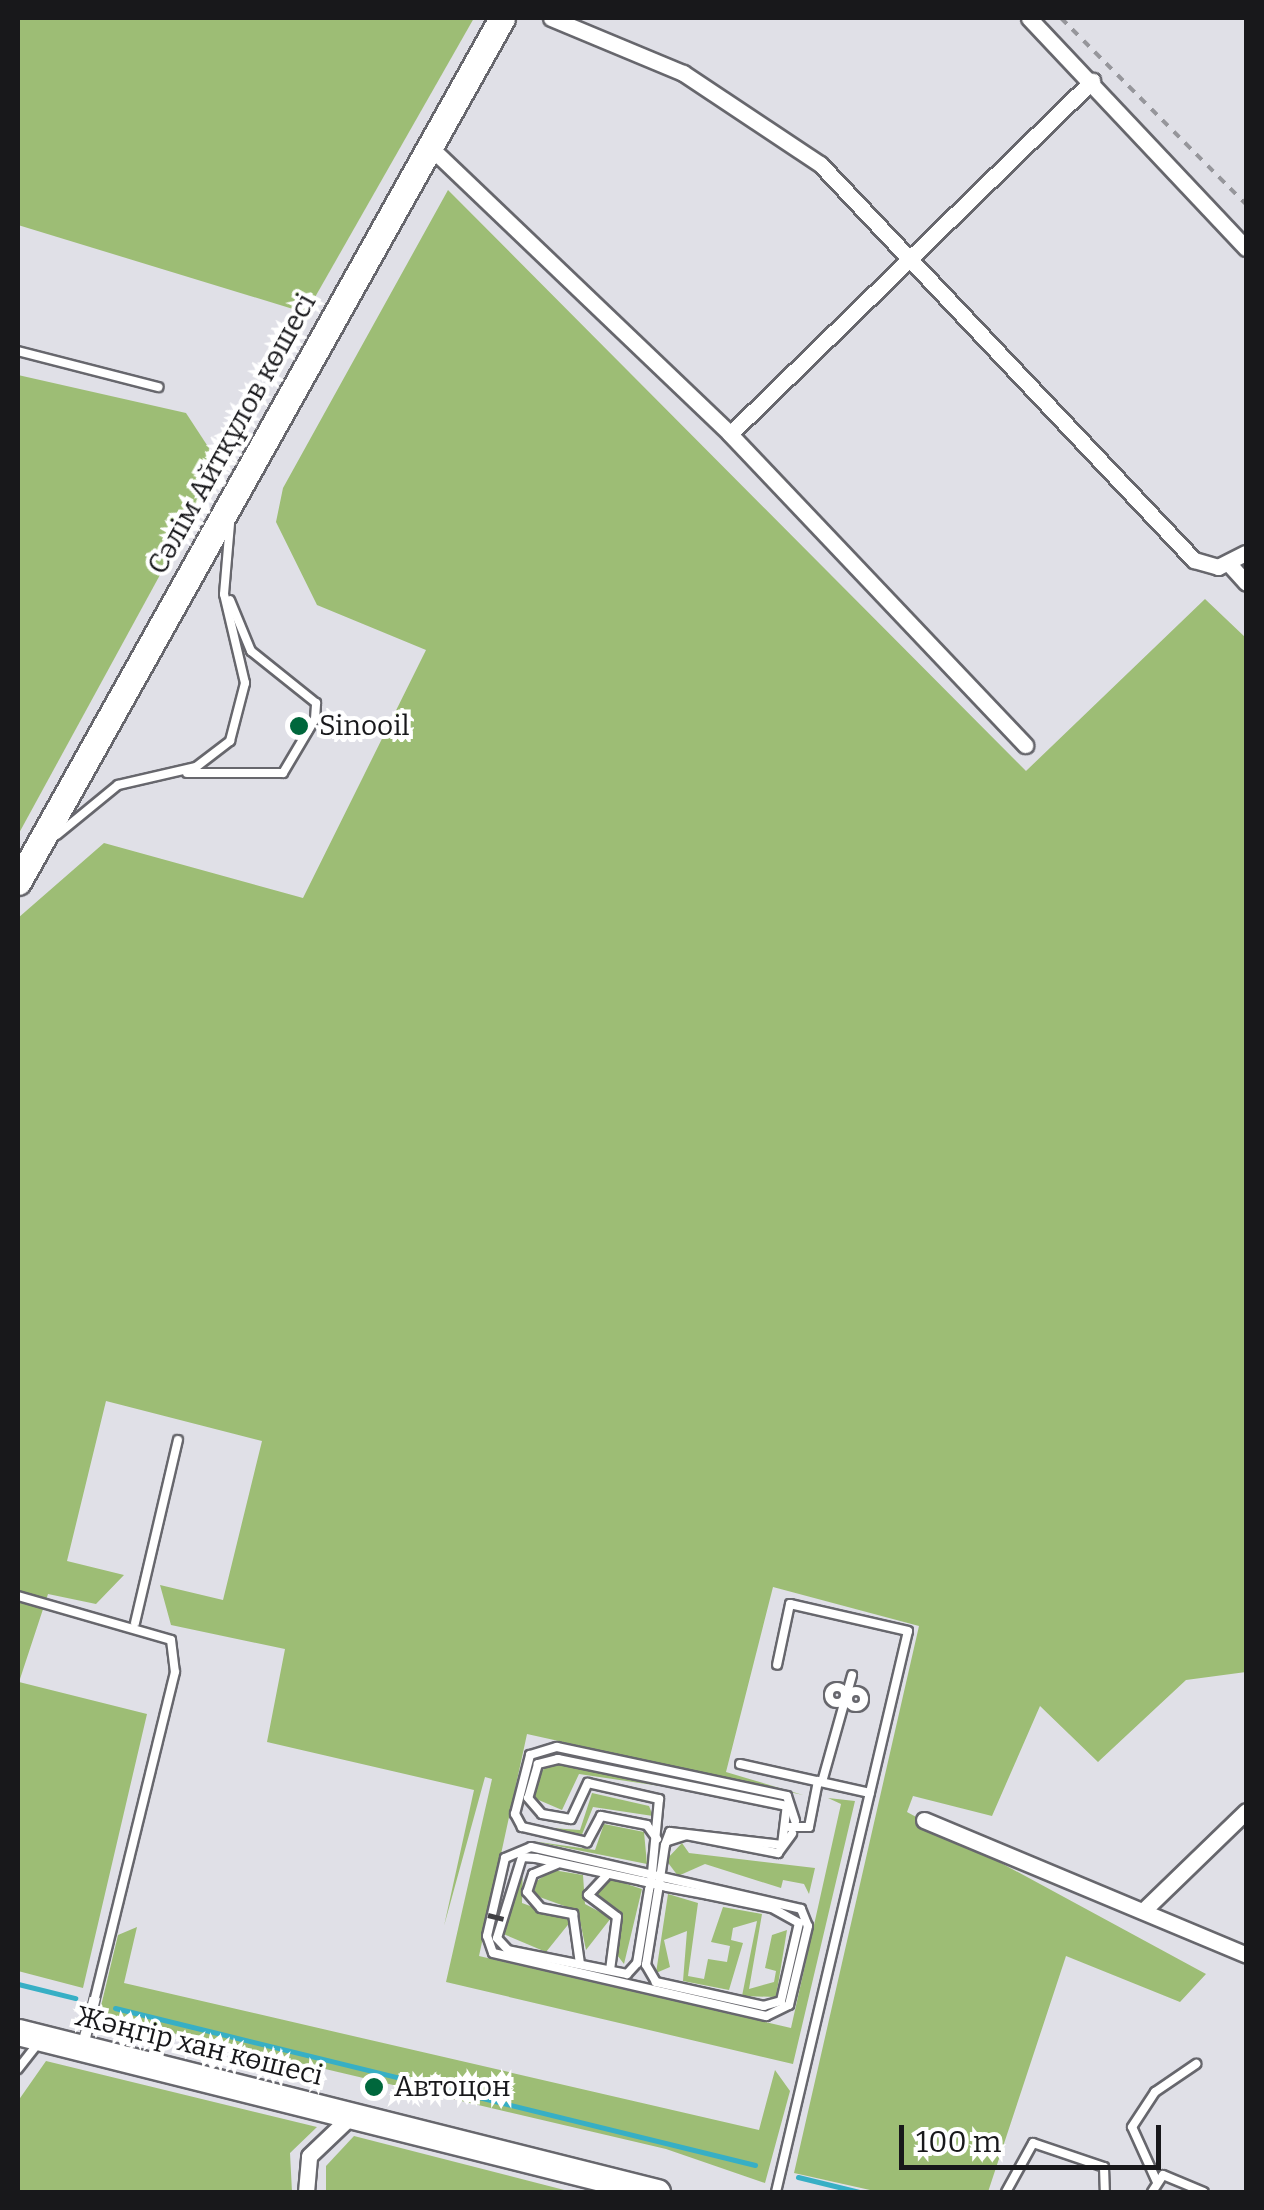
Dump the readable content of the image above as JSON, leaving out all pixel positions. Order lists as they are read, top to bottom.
{
  "streets": {
    "main road": ["Сәлім Айтқұлов көшесі", "Жәңгір хан көшесі"]
  },
  "places": ["Sinooil", "Автоцон"],
  "scale_bar": "100 m"
}
